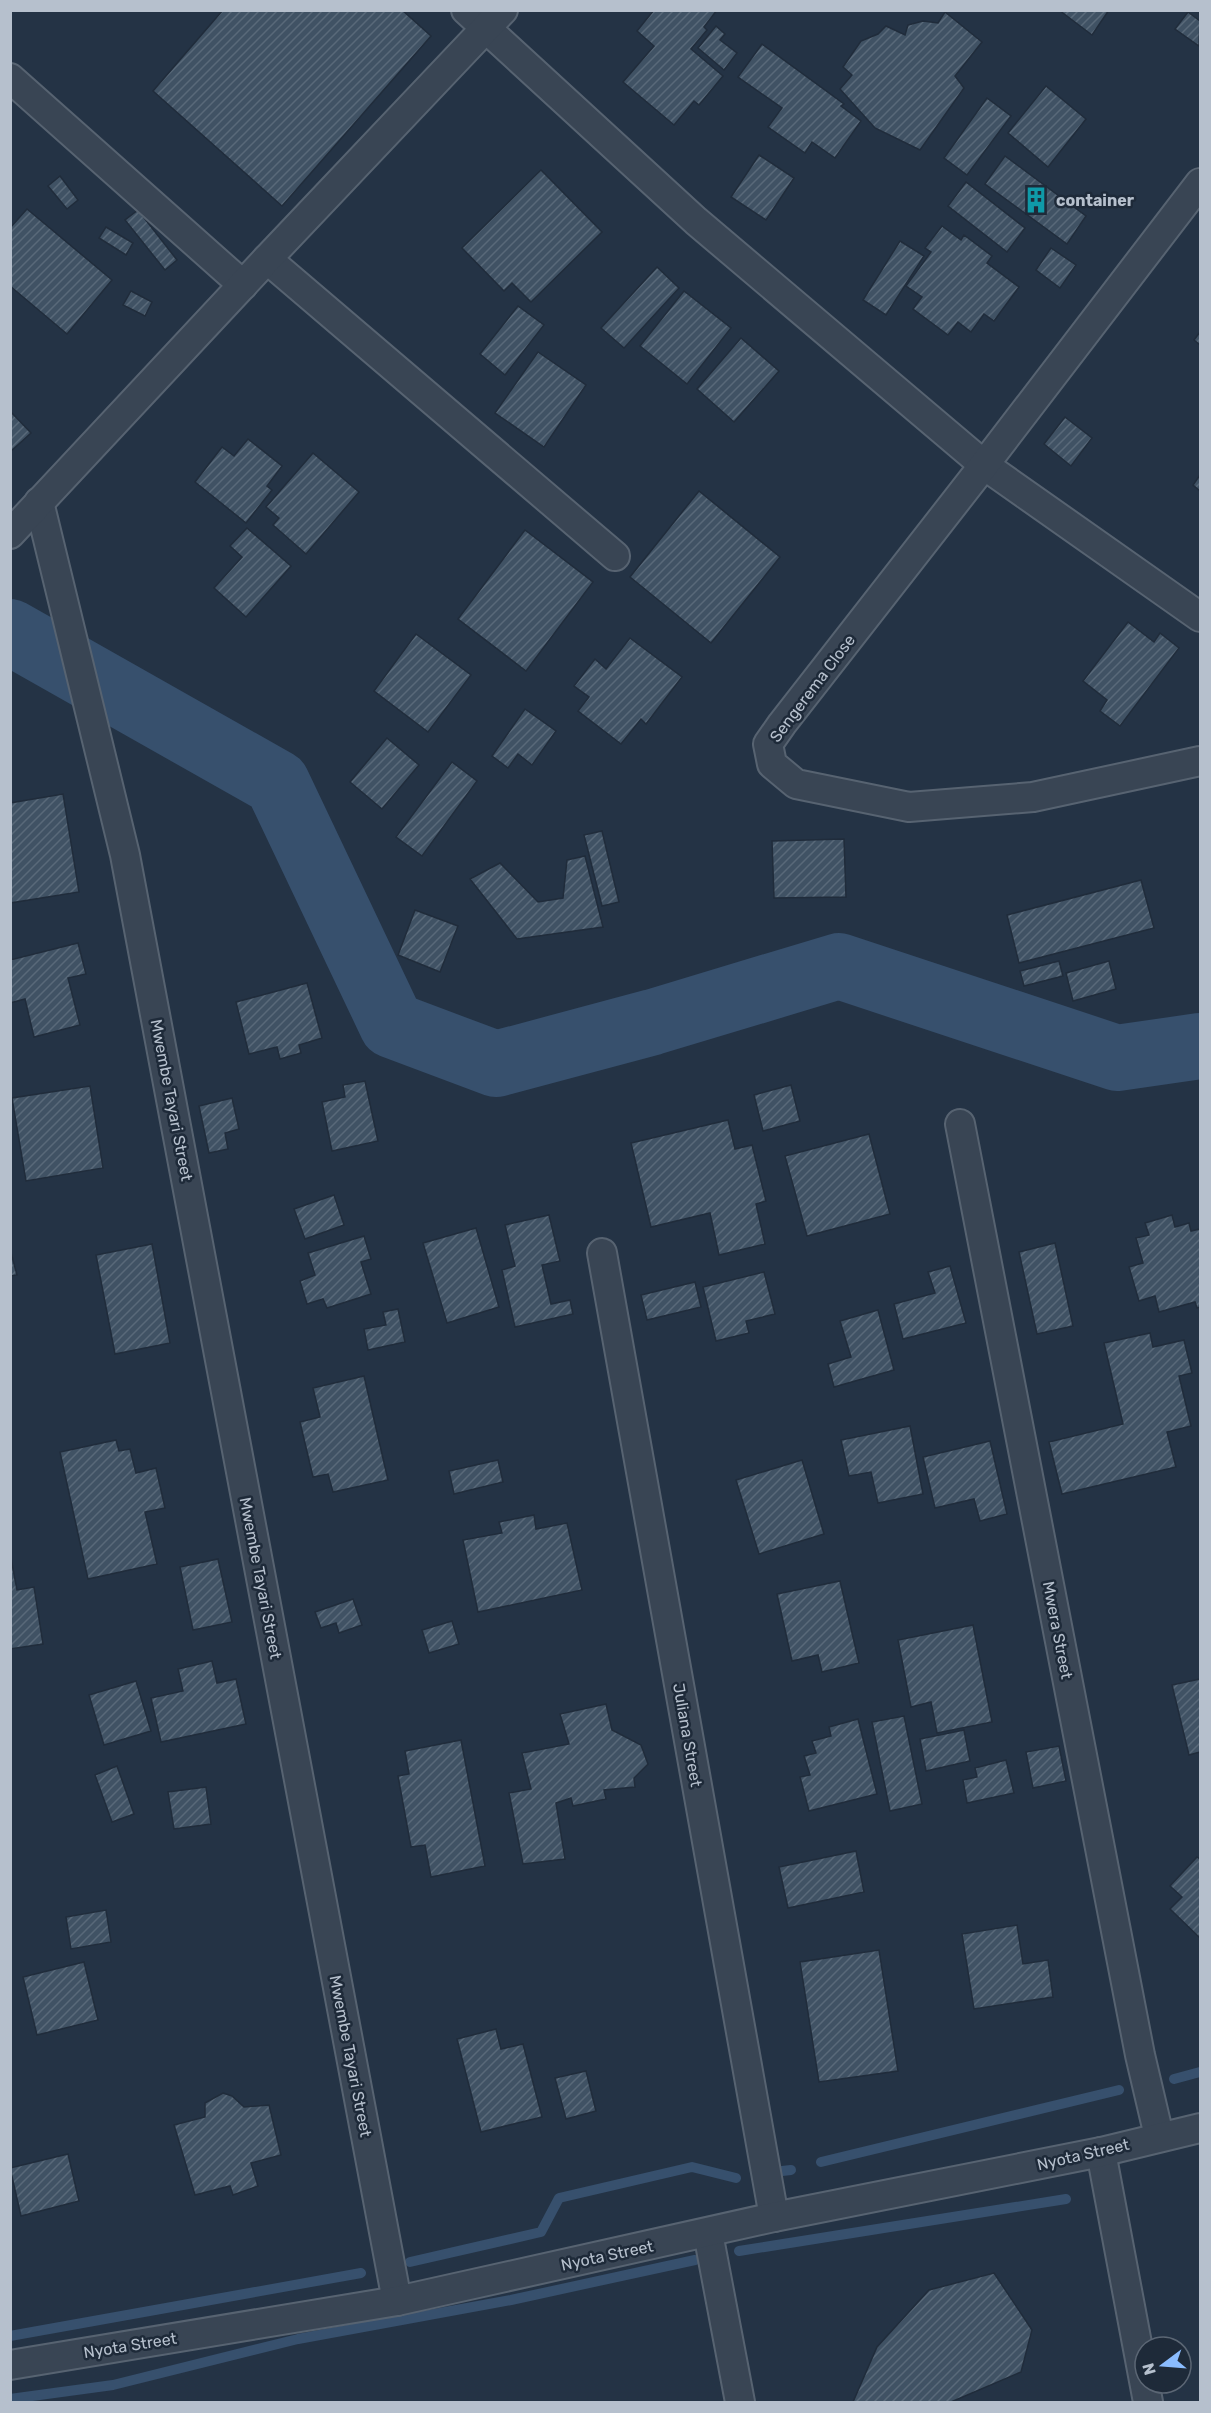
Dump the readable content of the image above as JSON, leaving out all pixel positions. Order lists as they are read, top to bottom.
{
  "streets": {
    "street": [
      "Sengerema Close",
      "Mwembe Tayari Street",
      "Mwera Street",
      "Juliana Street",
      "Nyota Street"
    ]
  },
  "crossings": [
    ["Mwembe Tayari Street", "Nyota Street"],
    ["Mwera Street", "Nyota Street"],
    ["Juliana Street", "Nyota Street"]
  ],
  "places": {
    "building": ["container"]
  },
  "north": "left"
}
